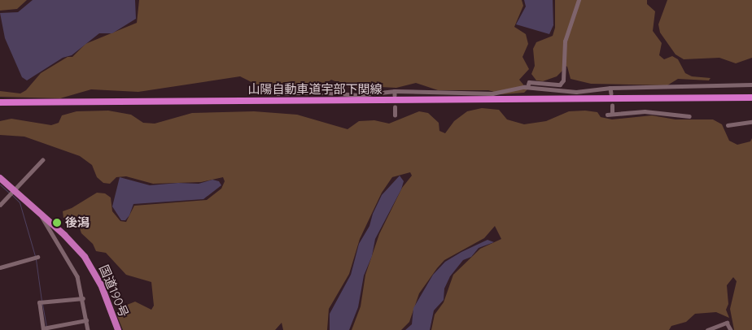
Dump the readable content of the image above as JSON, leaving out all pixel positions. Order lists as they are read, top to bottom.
{
  "streets": {
    "highway": ["山陽自動車道宇部下関線", "国道190号"]
  },
  "places": ["後潟"]
}
